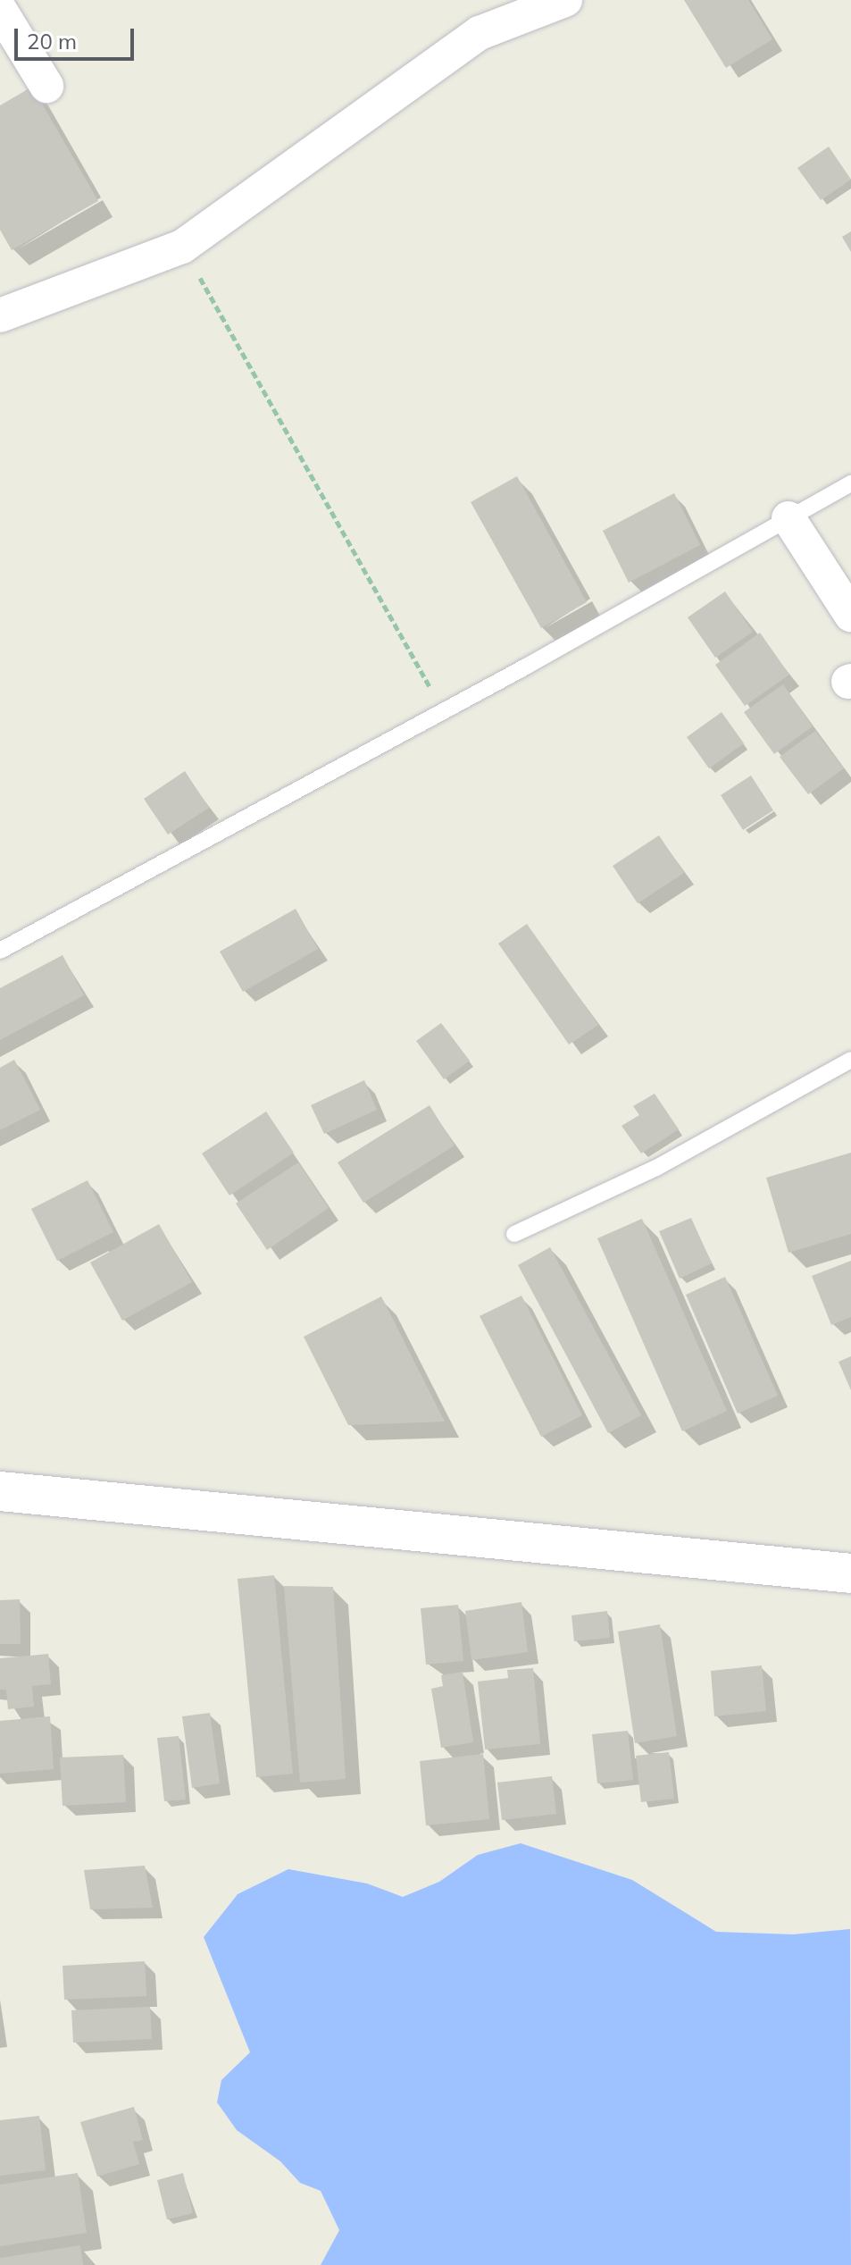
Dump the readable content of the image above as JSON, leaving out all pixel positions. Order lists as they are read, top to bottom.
{
  "scale_bar": "20 m"
}
